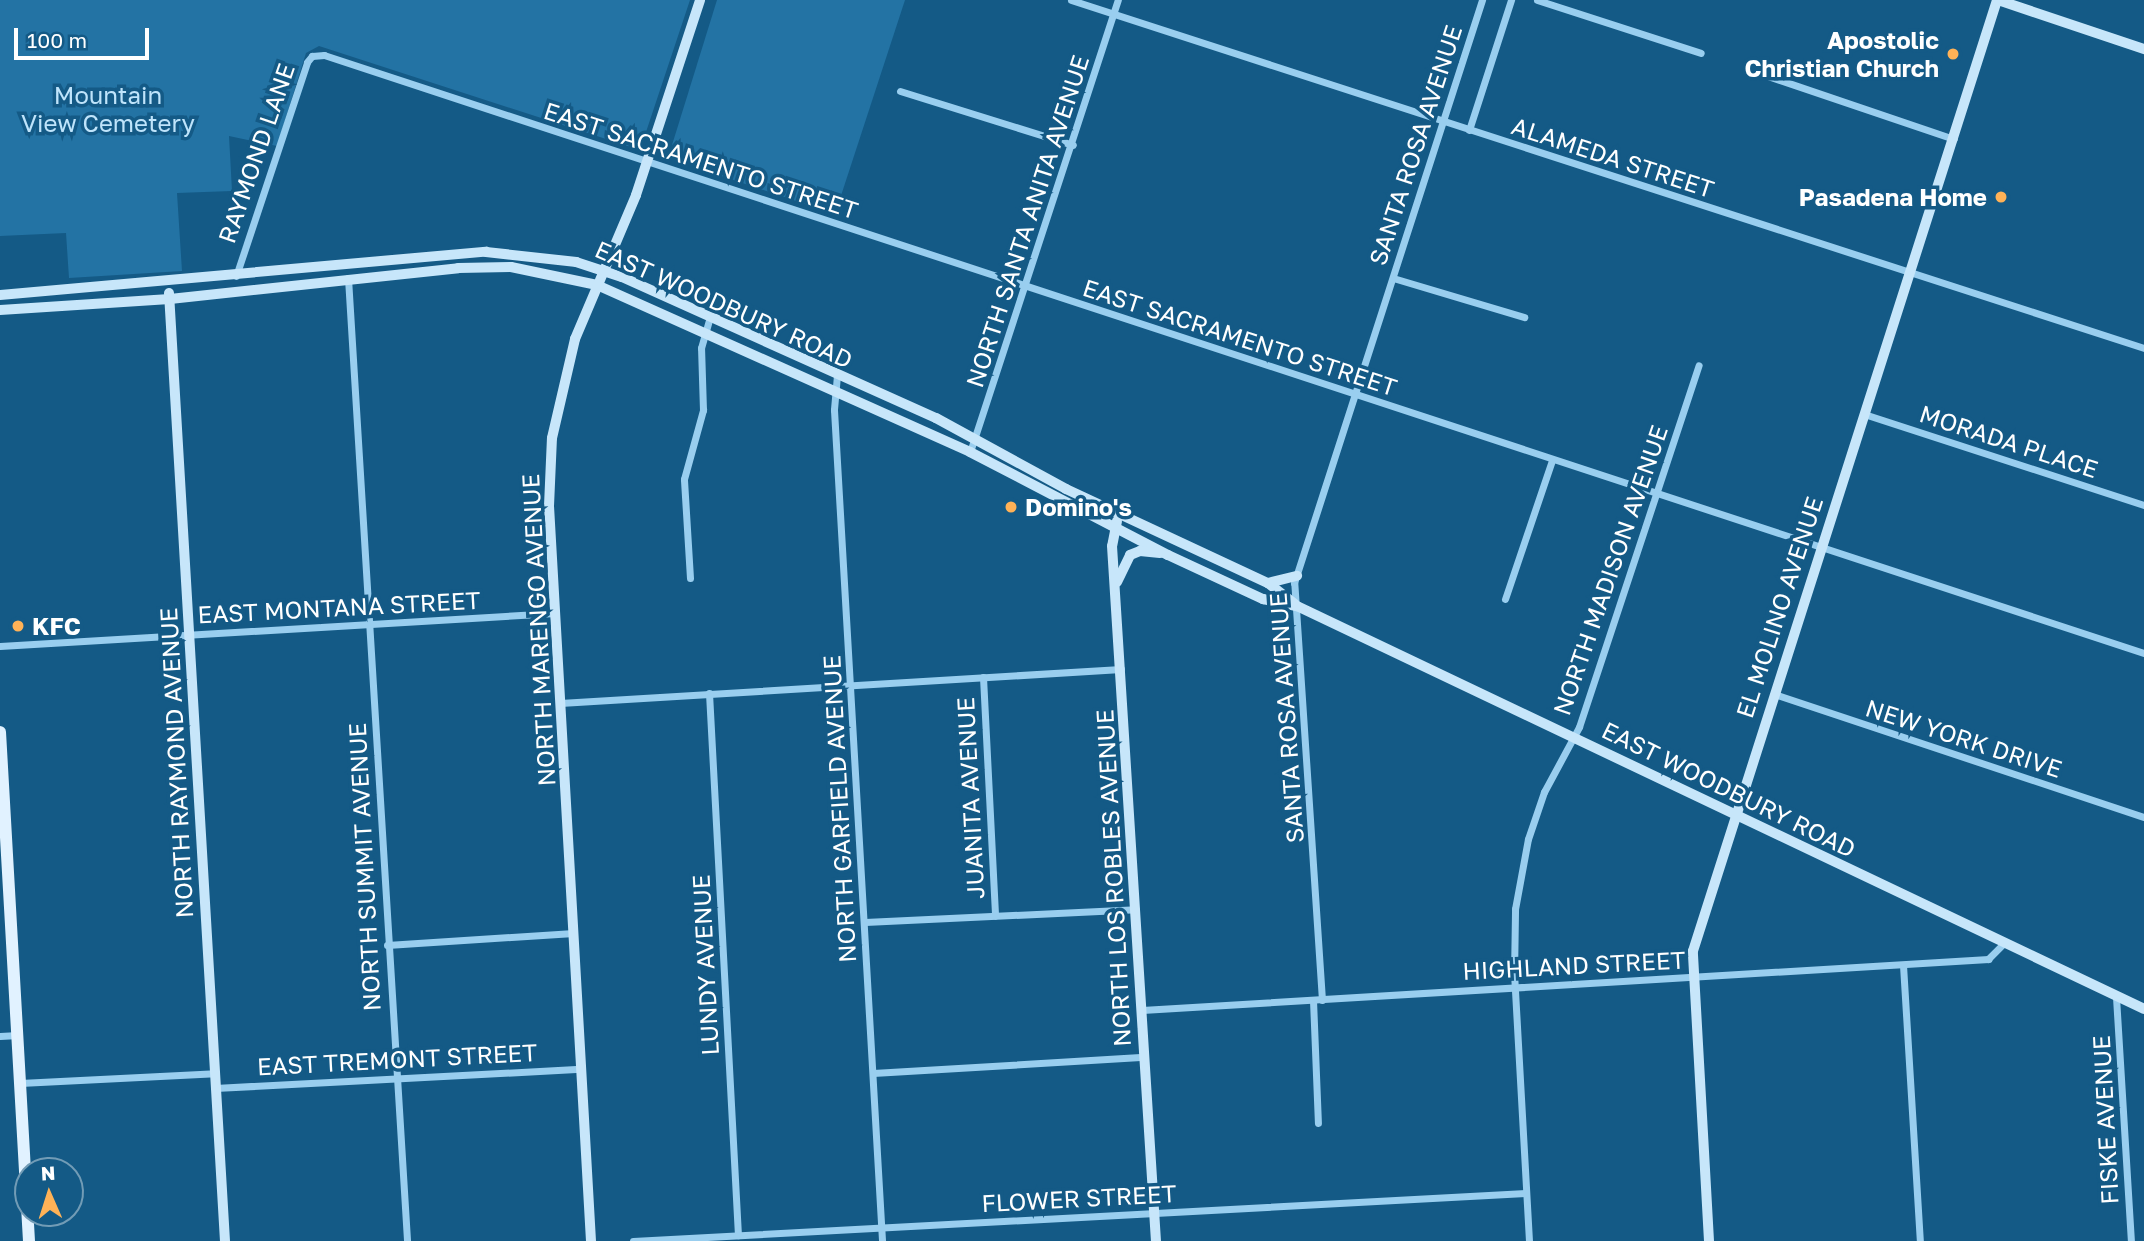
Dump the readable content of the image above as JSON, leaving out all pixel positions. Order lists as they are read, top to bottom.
{
  "streets": {
    "street": [
      "SANTA ROSA AVENUE",
      "RAYMOND LANE",
      "ALAMEDA STREET",
      "EAST SACRAMENTO STREET",
      "NORTH SANTA ANITA AVENUE",
      "EAST WOODBURY ROAD",
      "MORADA PLACE",
      "NORTH MADISON AVENUE",
      "EAST MONTANA STREET",
      "EL MOLINO AVENUE",
      "NORTH MARENGO AVENUE",
      "NEW YORK DRIVE",
      "NORTH RAYMOND AVENUE",
      "JUANITA AVENUE",
      "NORTH GARFIELD AVENUE",
      "NORTH SUMMIT AVENUE",
      "NORTH LOS ROBLES AVENUE",
      "LUNDY AVENUE",
      "HIGHLAND STREET",
      "EAST TREMONT STREET",
      "FISKE AVENUE",
      "FLOWER STREET"
    ]
  },
  "crossings": [
    ["SANTA ROSA AVENUE", "ALAMEDA STREET"],
    ["SANTA ROSA AVENUE", "EAST SACRAMENTO STREET"],
    ["SANTA ROSA AVENUE", "EAST WOODBURY ROAD"],
    ["SANTA ROSA AVENUE", "HIGHLAND STREET"],
    ["RAYMOND LANE", "EAST SACRAMENTO STREET"],
    ["RAYMOND LANE", "EAST WOODBURY ROAD"],
    ["ALAMEDA STREET", "NORTH SANTA ANITA AVENUE"],
    ["ALAMEDA STREET", "EL MOLINO AVENUE"],
    ["EAST SACRAMENTO STREET", "NORTH SANTA ANITA AVENUE"],
    ["EAST SACRAMENTO STREET", "NORTH MADISON AVENUE"],
    ["EAST SACRAMENTO STREET", "EL MOLINO AVENUE"],
    ["EAST SACRAMENTO STREET", "NORTH MARENGO AVENUE"],
    ["NORTH SANTA ANITA AVENUE", "EAST WOODBURY ROAD"],
    ["EAST WOODBURY ROAD", "NORTH MADISON AVENUE"],
    ["EAST WOODBURY ROAD", "EL MOLINO AVENUE"],
    ["EAST WOODBURY ROAD", "NORTH MARENGO AVENUE"],
    ["EAST WOODBURY ROAD", "NORTH RAYMOND AVENUE"],
    ["EAST WOODBURY ROAD", "NORTH GARFIELD AVENUE"],
    ["EAST WOODBURY ROAD", "NORTH SUMMIT AVENUE"],
    ["EAST WOODBURY ROAD", "NORTH LOS ROBLES AVENUE"],
    ["EAST WOODBURY ROAD", "HIGHLAND STREET"],
    ["EAST WOODBURY ROAD", "FISKE AVENUE"],
    ["MORADA PLACE", "EL MOLINO AVENUE"],
    ["NORTH MADISON AVENUE", "HIGHLAND STREET"],
    ["NORTH MADISON AVENUE", "FLOWER STREET"],
    ["EAST MONTANA STREET", "NORTH MARENGO AVENUE"],
    ["EAST MONTANA STREET", "NORTH RAYMOND AVENUE"],
    ["EAST MONTANA STREET", "NORTH SUMMIT AVENUE"],
    ["EL MOLINO AVENUE", "NEW YORK DRIVE"],
    ["EL MOLINO AVENUE", "HIGHLAND STREET"],
    ["NORTH MARENGO AVENUE", "EAST TREMONT STREET"],
    ["NORTH RAYMOND AVENUE", "EAST TREMONT STREET"],
    ["NORTH GARFIELD AVENUE", "FLOWER STREET"],
    ["NORTH SUMMIT AVENUE", "EAST TREMONT STREET"],
    ["NORTH LOS ROBLES AVENUE", "HIGHLAND STREET"],
    ["NORTH LOS ROBLES AVENUE", "FLOWER STREET"],
    ["LUNDY AVENUE", "FLOWER STREET"]
  ],
  "parks": ["Mountain View Cemetery"],
  "places": [
    "Apostolic Christian Church",
    "Pasadena Home",
    "Domino's",
    "KFC"
  ],
  "scale_bar": "100 m",
  "north": "top"
}
